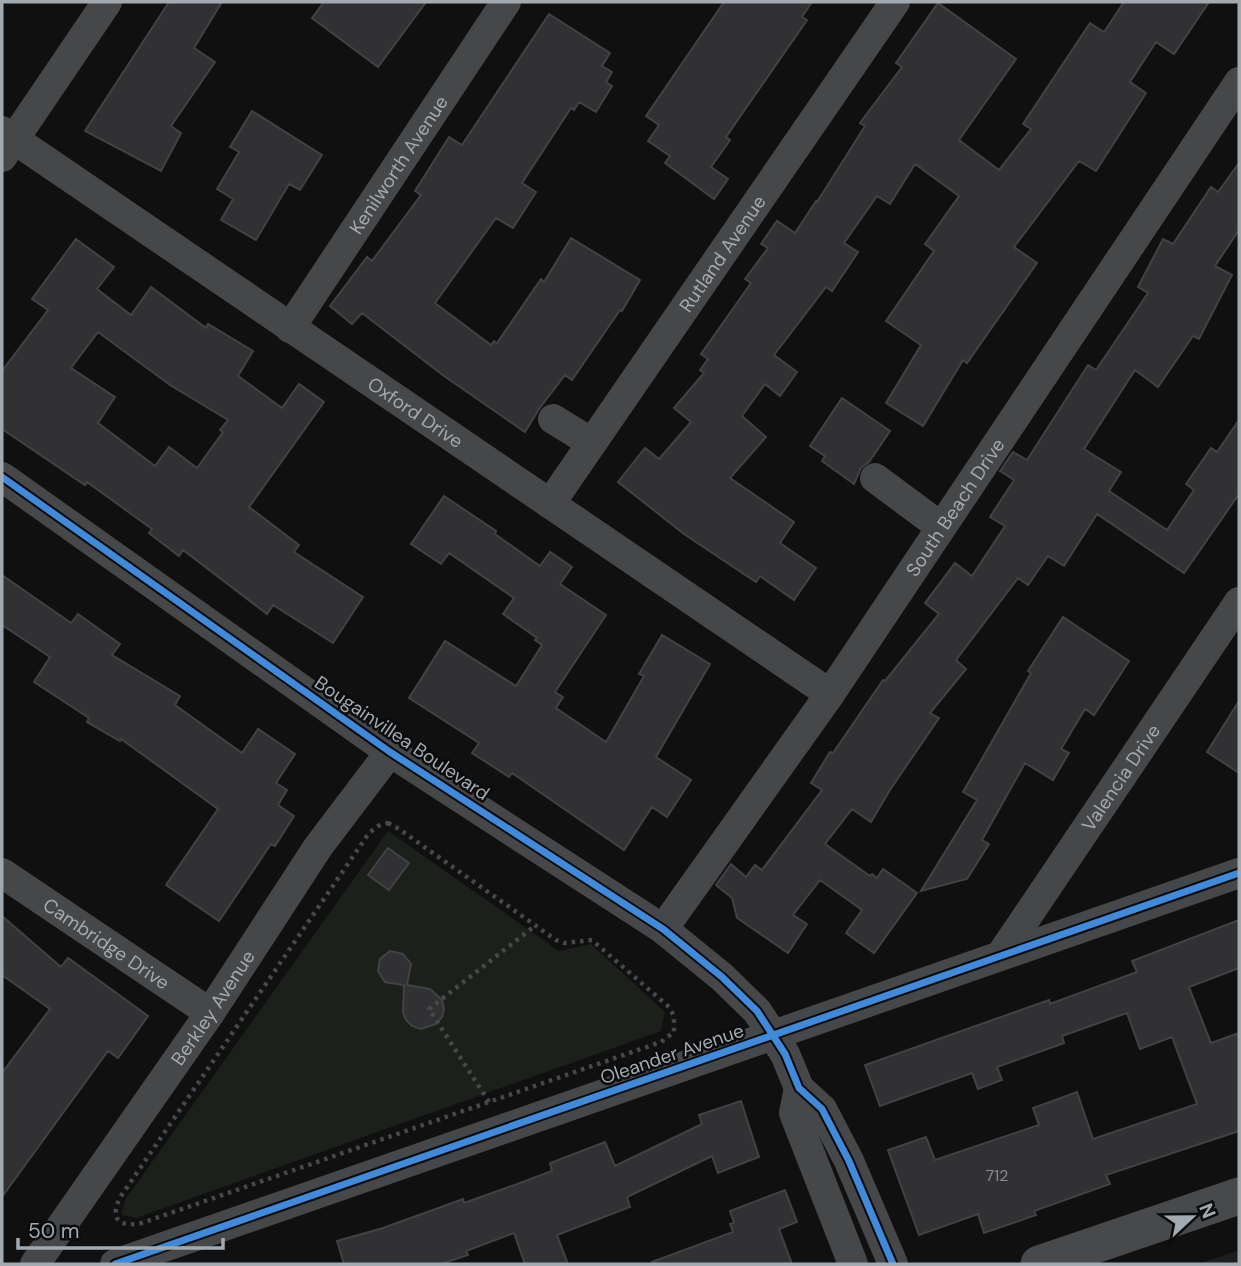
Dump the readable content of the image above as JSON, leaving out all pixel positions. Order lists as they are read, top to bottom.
{
  "streets": {
    "street": [
      "Kenilworth Avenue",
      "Rutland Avenue",
      "Oxford Drive",
      "South Beach Drive",
      "Bougainvillea Boulevard",
      "Valencia Drive",
      "Cambridge Drive",
      "Berkley Avenue",
      "Oleander Avenue"
    ]
  },
  "crossings": [
    ["Kenilworth Avenue", "Oxford Drive"],
    ["Rutland Avenue", "Oxford Drive"],
    ["Oxford Drive", "South Beach Drive"],
    ["South Beach Drive", "Bougainvillea Boulevard"],
    ["Bougainvillea Boulevard", "Berkley Avenue"],
    ["Bougainvillea Boulevard", "Oleander Avenue"],
    ["Valencia Drive", "Oleander Avenue"],
    ["Cambridge Drive", "Berkley Avenue"]
  ],
  "house_numbers": ["712"],
  "scale_bar": "50 m",
  "north": "right"
}
